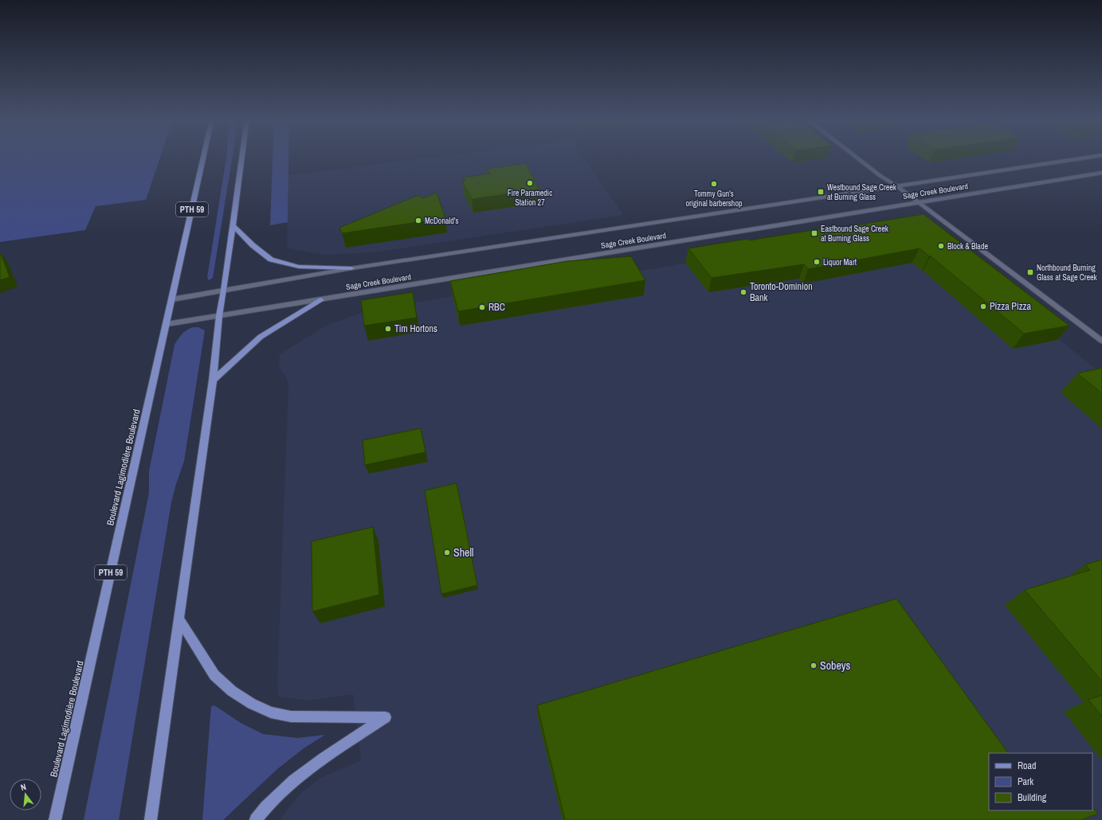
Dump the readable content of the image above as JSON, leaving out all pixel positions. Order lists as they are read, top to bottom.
{
  "streets": {
    "main road": ["PTH 59", "Boulevard Lagimodière Boulevard"],
    "street": ["Sage Creek Boulevard"]
  },
  "crossings": [
    ["Sage Creek Boulevard", "Boulevard Lagimodière Boulevard"]
  ],
  "places": {
    "other": [
      "Fire Paramedic Station 27",
      "Tommy Gun's original barbershop",
      "McDonald's",
      "Block & Blade",
      "Liquor Mart",
      "Toronto-Dominion Bank",
      "Pizza Pizza",
      "RBC",
      "Tim Hortons",
      "Shell",
      "Sobeys"
    ],
    "transit": ["Westbound Sage Creek at Burning Glass", "Eastbound Sage Creek at Burning Glass", "Northbound Burning Glass at Sage Creek"]
  },
  "legend": ["Road", "Park", "Building"],
  "north": "top"
}
